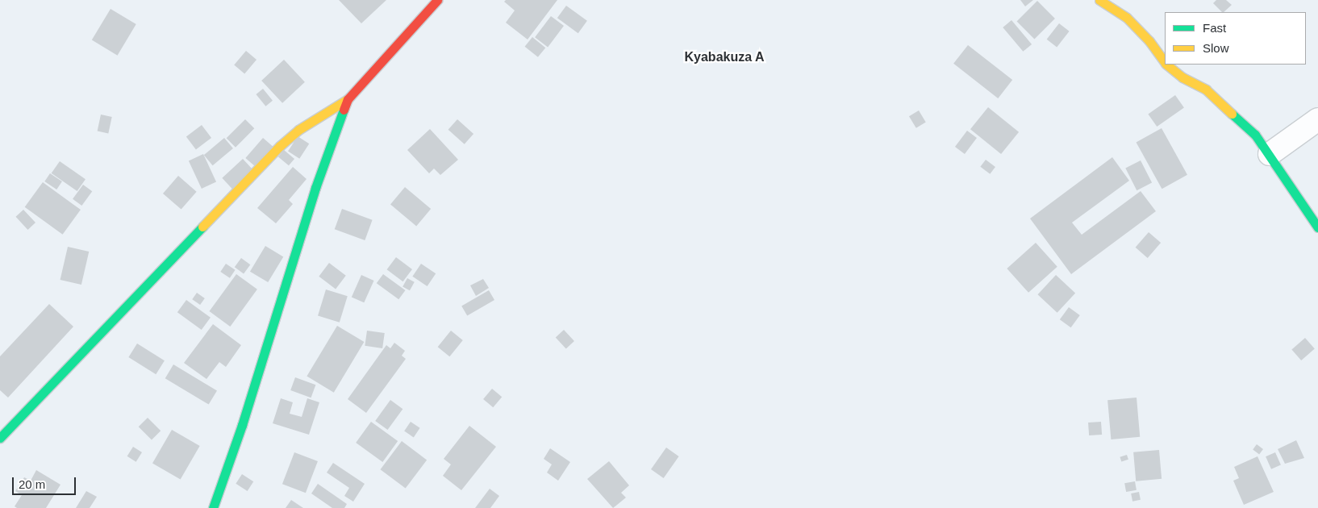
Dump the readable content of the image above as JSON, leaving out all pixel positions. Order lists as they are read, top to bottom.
{
  "districts": ["Kyabakuza A"],
  "legend": ["Fast", "Slow"],
  "scale_bar": "20 m"
}
